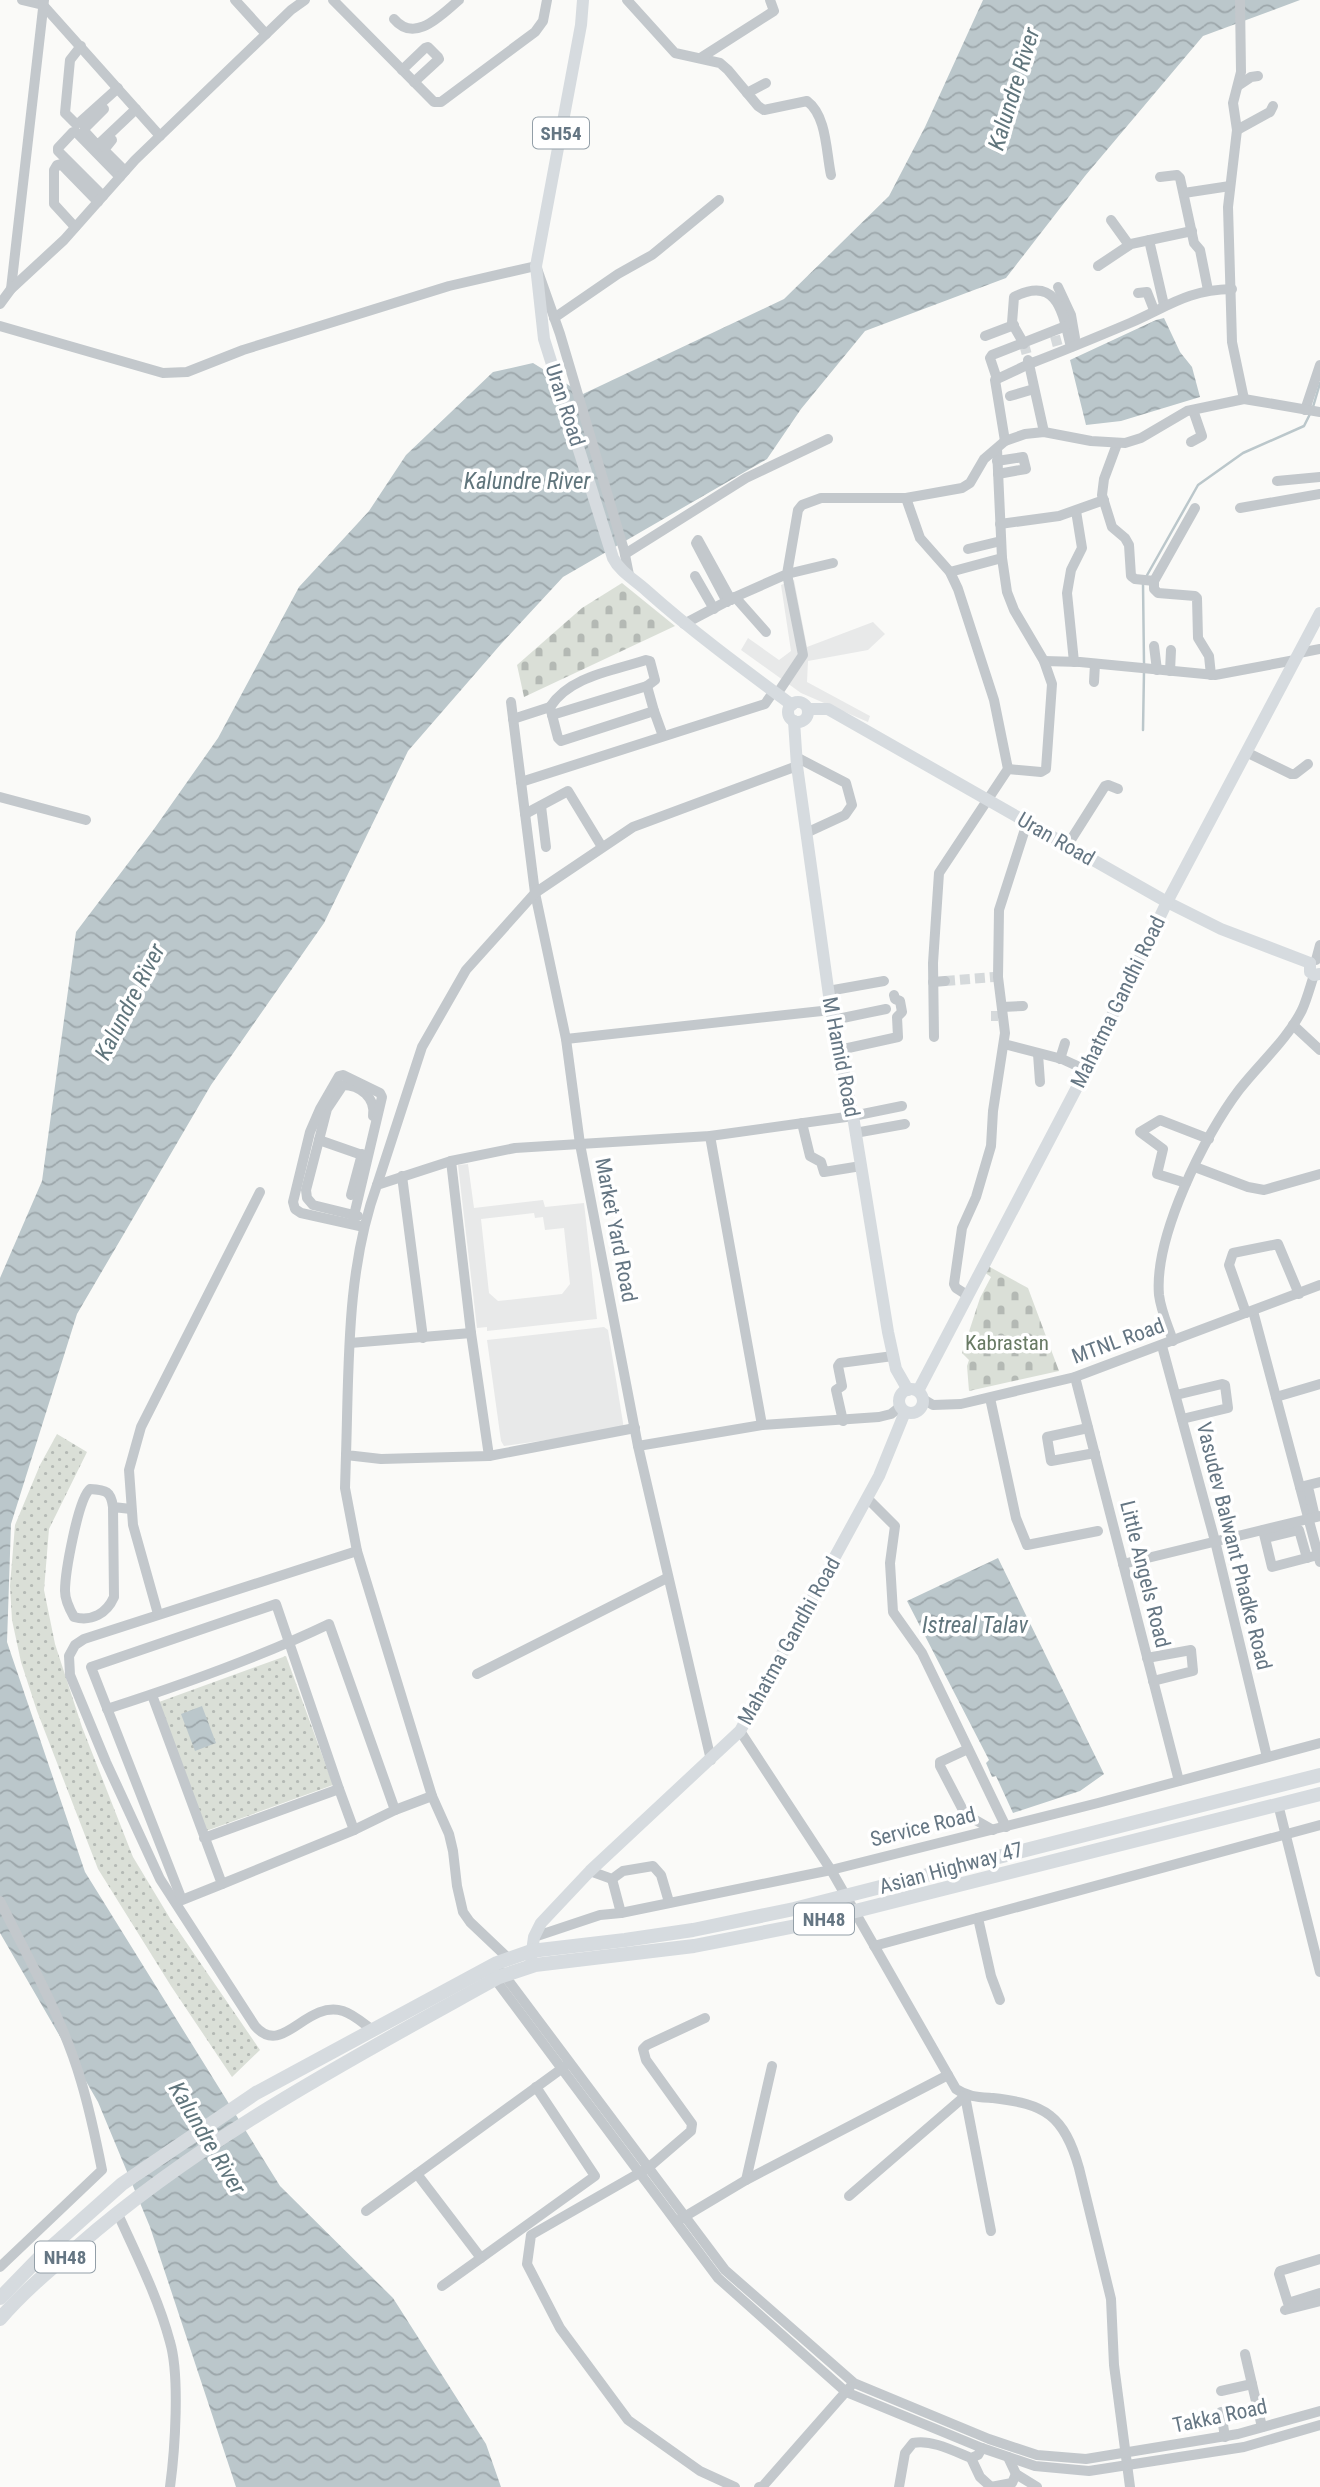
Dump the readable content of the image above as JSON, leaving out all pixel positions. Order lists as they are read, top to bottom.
{
  "streets": {
    "highway": ["Asian Highway 47", "NH48"],
    "main road": [
      "SH54",
      "Uran Road",
      "Mahatma Gandhi Road",
      "M Hamid Road"
    ],
    "street": [
      "Market Yard Road",
      "MTNL Road",
      "Vasudev Balwant Phadke Road",
      "Little Angels Road",
      "Service Road",
      "Takka Road"
    ]
  },
  "crossings": [
    ["Uran Road", "Mahatma Gandhi Road"],
    ["Uran Road", "M Hamid Road"],
    ["Mahatma Gandhi Road", "M Hamid Road"],
    ["Mahatma Gandhi Road", "Market Yard Road"],
    ["Mahatma Gandhi Road", "MTNL Road"],
    ["Mahatma Gandhi Road", "Service Road"],
    ["Mahatma Gandhi Road", "Asian Highway 47"],
    ["M Hamid Road", "MTNL Road"],
    ["MTNL Road", "Vasudev Balwant Phadke Road"],
    ["MTNL Road", "Little Angels Road"],
    ["Vasudev Balwant Phadke Road", "Service Road"],
    ["Little Angels Road", "Service Road"],
    ["Service Road", "Asian Highway 47"],
    ["Asian Highway 47", "NH48"]
  ],
  "water": ["Kalundre River", "Istreal Talav"],
  "parks": ["Kabrastan"]
}
